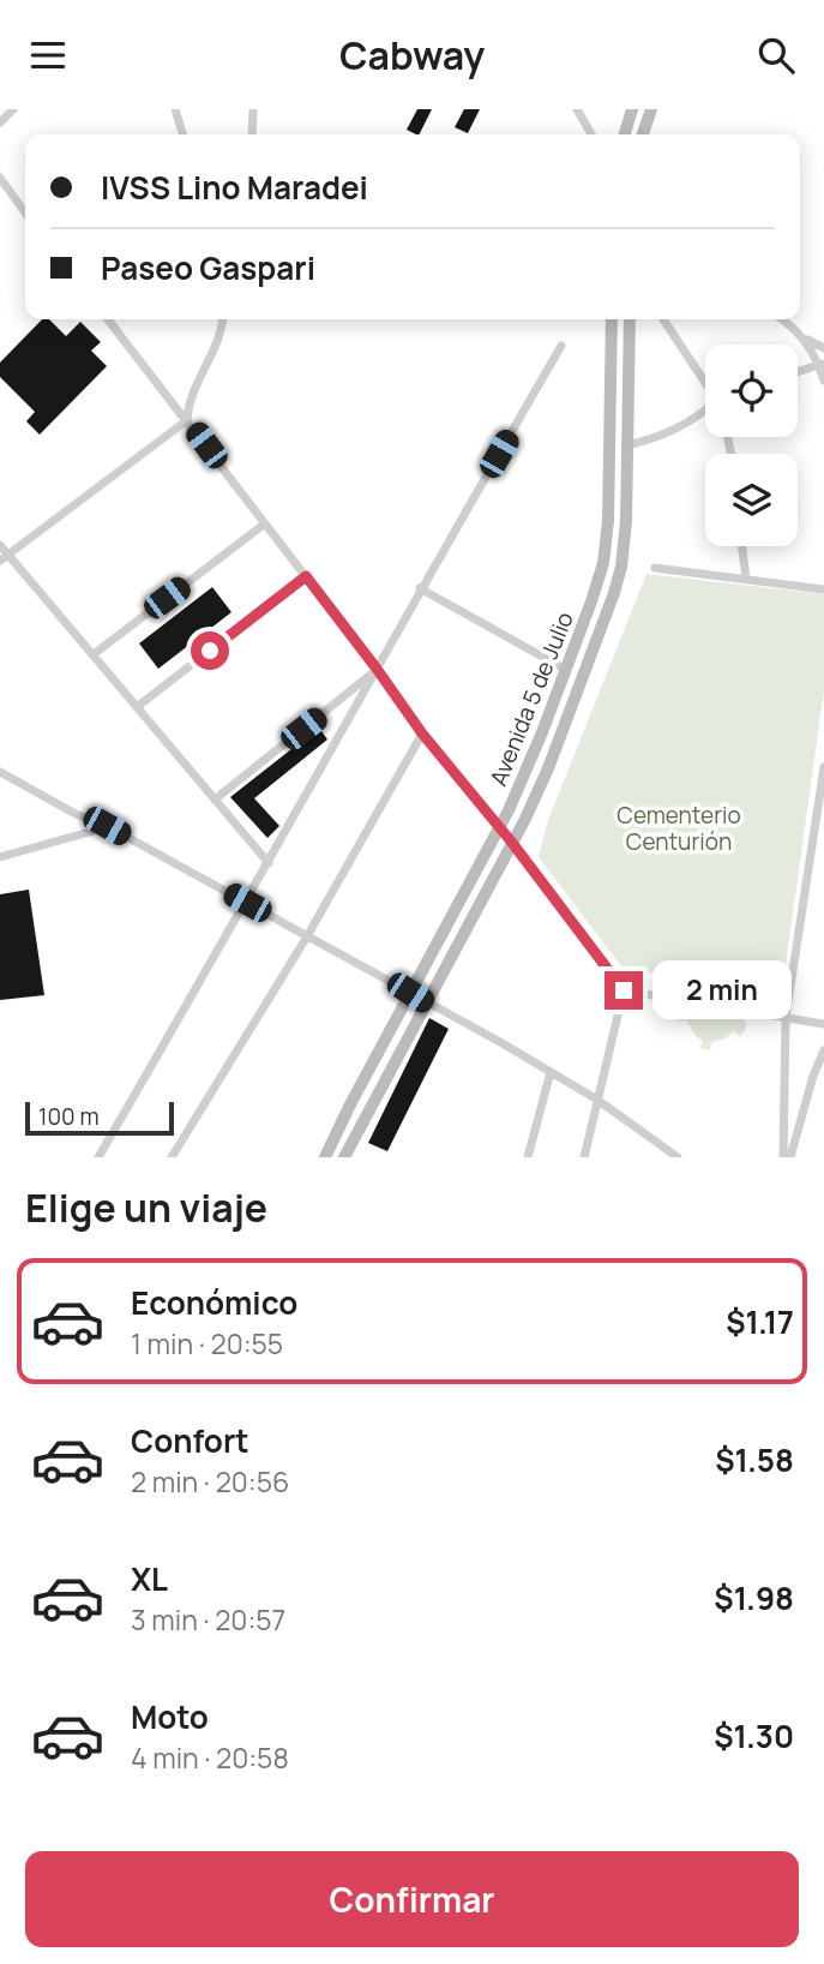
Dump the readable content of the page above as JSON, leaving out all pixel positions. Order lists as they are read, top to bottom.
{
  "streets": {
    "street": ["Avenida 5 de Julio"]
  },
  "parks": ["Cementerio Centurión"],
  "scale_bar": "100 m",
  "page": {
    "header": "Cabway",
    "banner": ["IVSS Lino Maradei", "Paseo Gaspari"],
    "bubble": "2 min",
    "scale": "100 m",
    "heading": "Elige un viaje",
    "list": [
      {
        "name": "Económico",
        "note": "1 min · 20:55",
        "value": "$1.17"
      },
      {
        "name": "Confort",
        "note": "2 min · 20:56",
        "value": "$1.58"
      },
      {
        "name": "XL",
        "note": "3 min · 20:57",
        "value": "$1.98"
      },
      {
        "name": "Moto",
        "note": "4 min · 20:58",
        "value": "$1.30"
      }
    ],
    "buttons": "Confirmar"
  }
}
